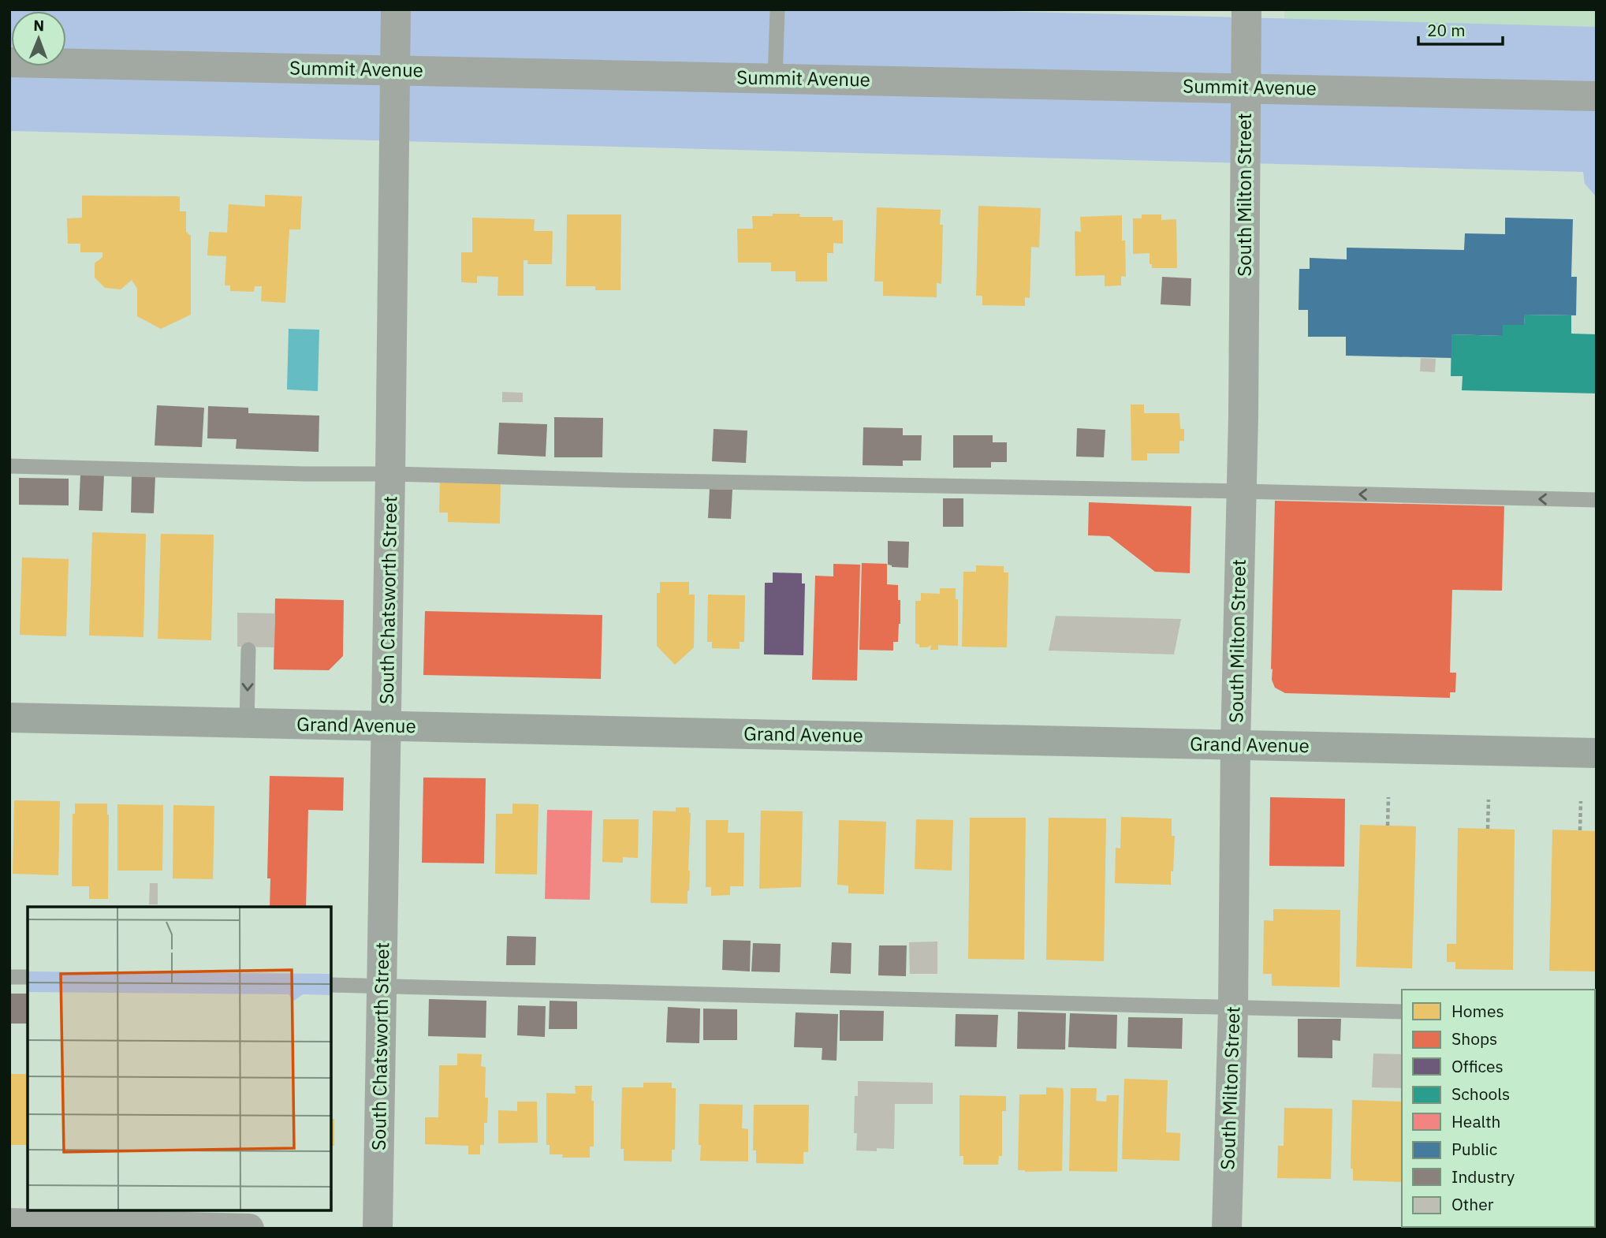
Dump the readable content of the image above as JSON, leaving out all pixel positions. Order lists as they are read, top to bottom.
{
  "streets": {
    "main road": ["Grand Avenue"],
    "street": ["Summit Avenue", "South Milton Street", "South Chatsworth Street"]
  },
  "crossings": [
    ["Summit Avenue", "South Milton Street"],
    ["Summit Avenue", "South Chatsworth Street"],
    ["South Milton Street", "Grand Avenue"],
    ["South Chatsworth Street", "Grand Avenue"]
  ],
  "legend": [
    "Homes",
    "Shops",
    "Offices",
    "Schools",
    "Health",
    "Public",
    "Industry",
    "Other"
  ],
  "scale_bar": "20 m",
  "north": "top"
}
